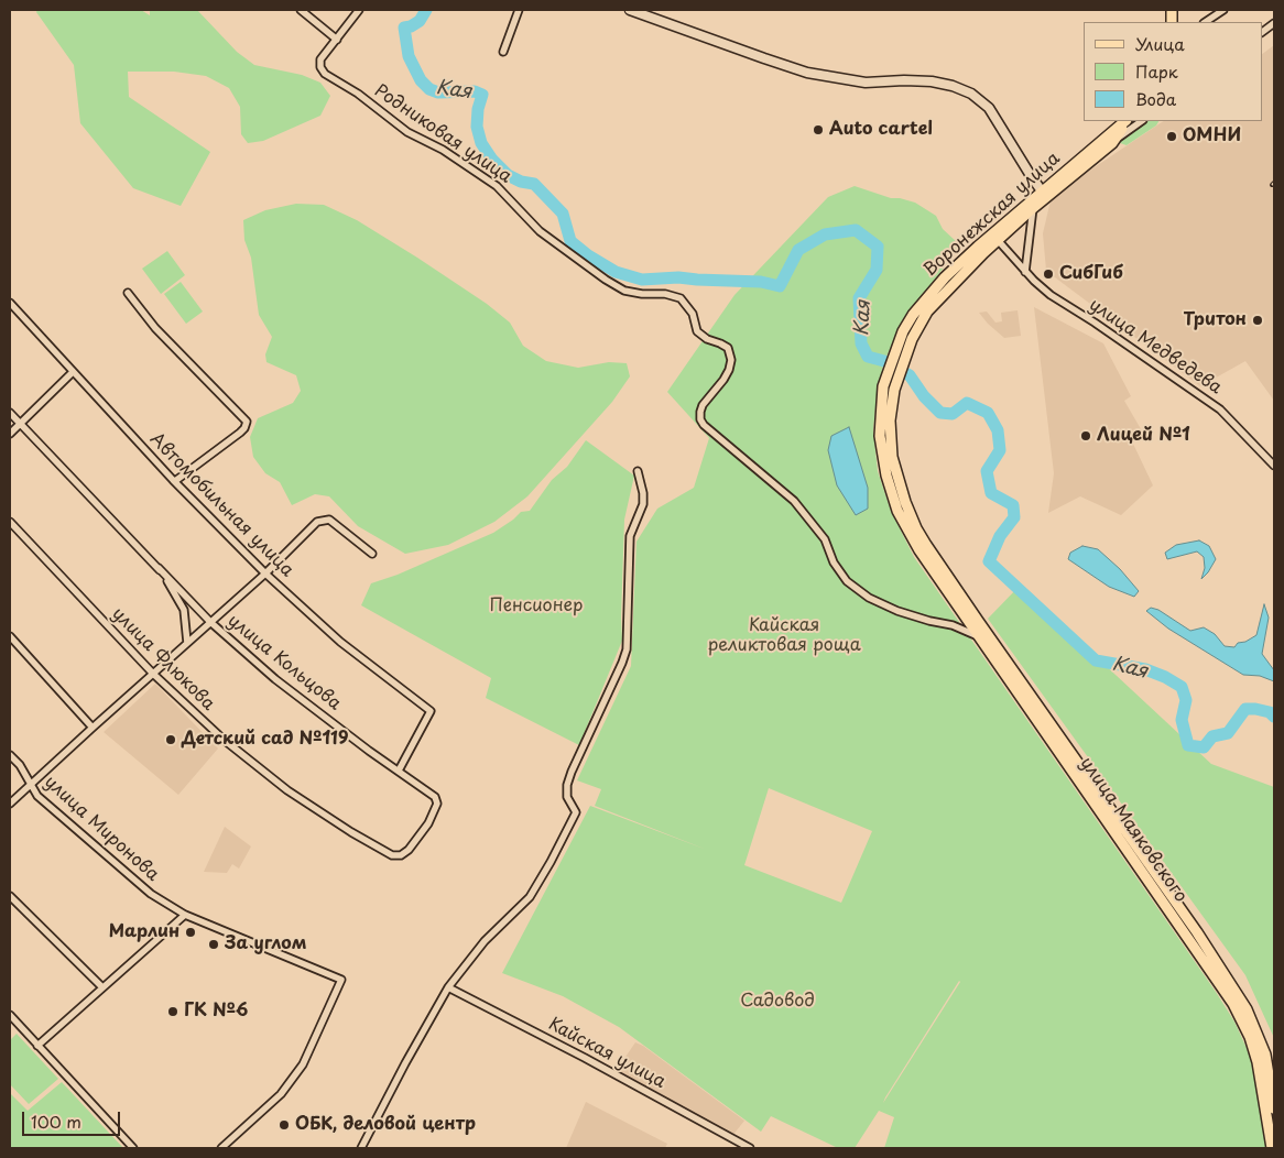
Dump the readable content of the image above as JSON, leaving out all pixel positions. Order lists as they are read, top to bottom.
{
  "streets": {
    "main road": ["Воронежская улица", "улица Маяковского"],
    "street": [
      "Родниковая улица",
      "улица Медведева",
      "Автомобильная улица",
      "улица Флюкова",
      "улица Кольцова",
      "улица Миронова",
      "Кайская улица"
    ]
  },
  "crossings": [
    ["Родниковая улица", "улица Маяковского"],
    ["Воронежская улица", "улица Медведева"],
    ["Воронежская улица", "улица Маяковского"],
    ["Автомобильная улица", "улица Кольцова"],
    ["улица Флюкова", "улица Кольцова"]
  ],
  "water": ["Кая"],
  "parks": ["Пенсионер", "Кайская реликтовая роща", "Садовод"],
  "places": [
    "Auto cartel",
    "ОМНИ",
    "СибГиб",
    "Тритон",
    "Лицей №1",
    "Детский сад №119",
    "Марлин",
    "За углом",
    "ГК №6",
    "ОБК, деловой центр"
  ],
  "legend": ["Улица", "Парк", "Вода"],
  "scale_bar": "100 m"
}
